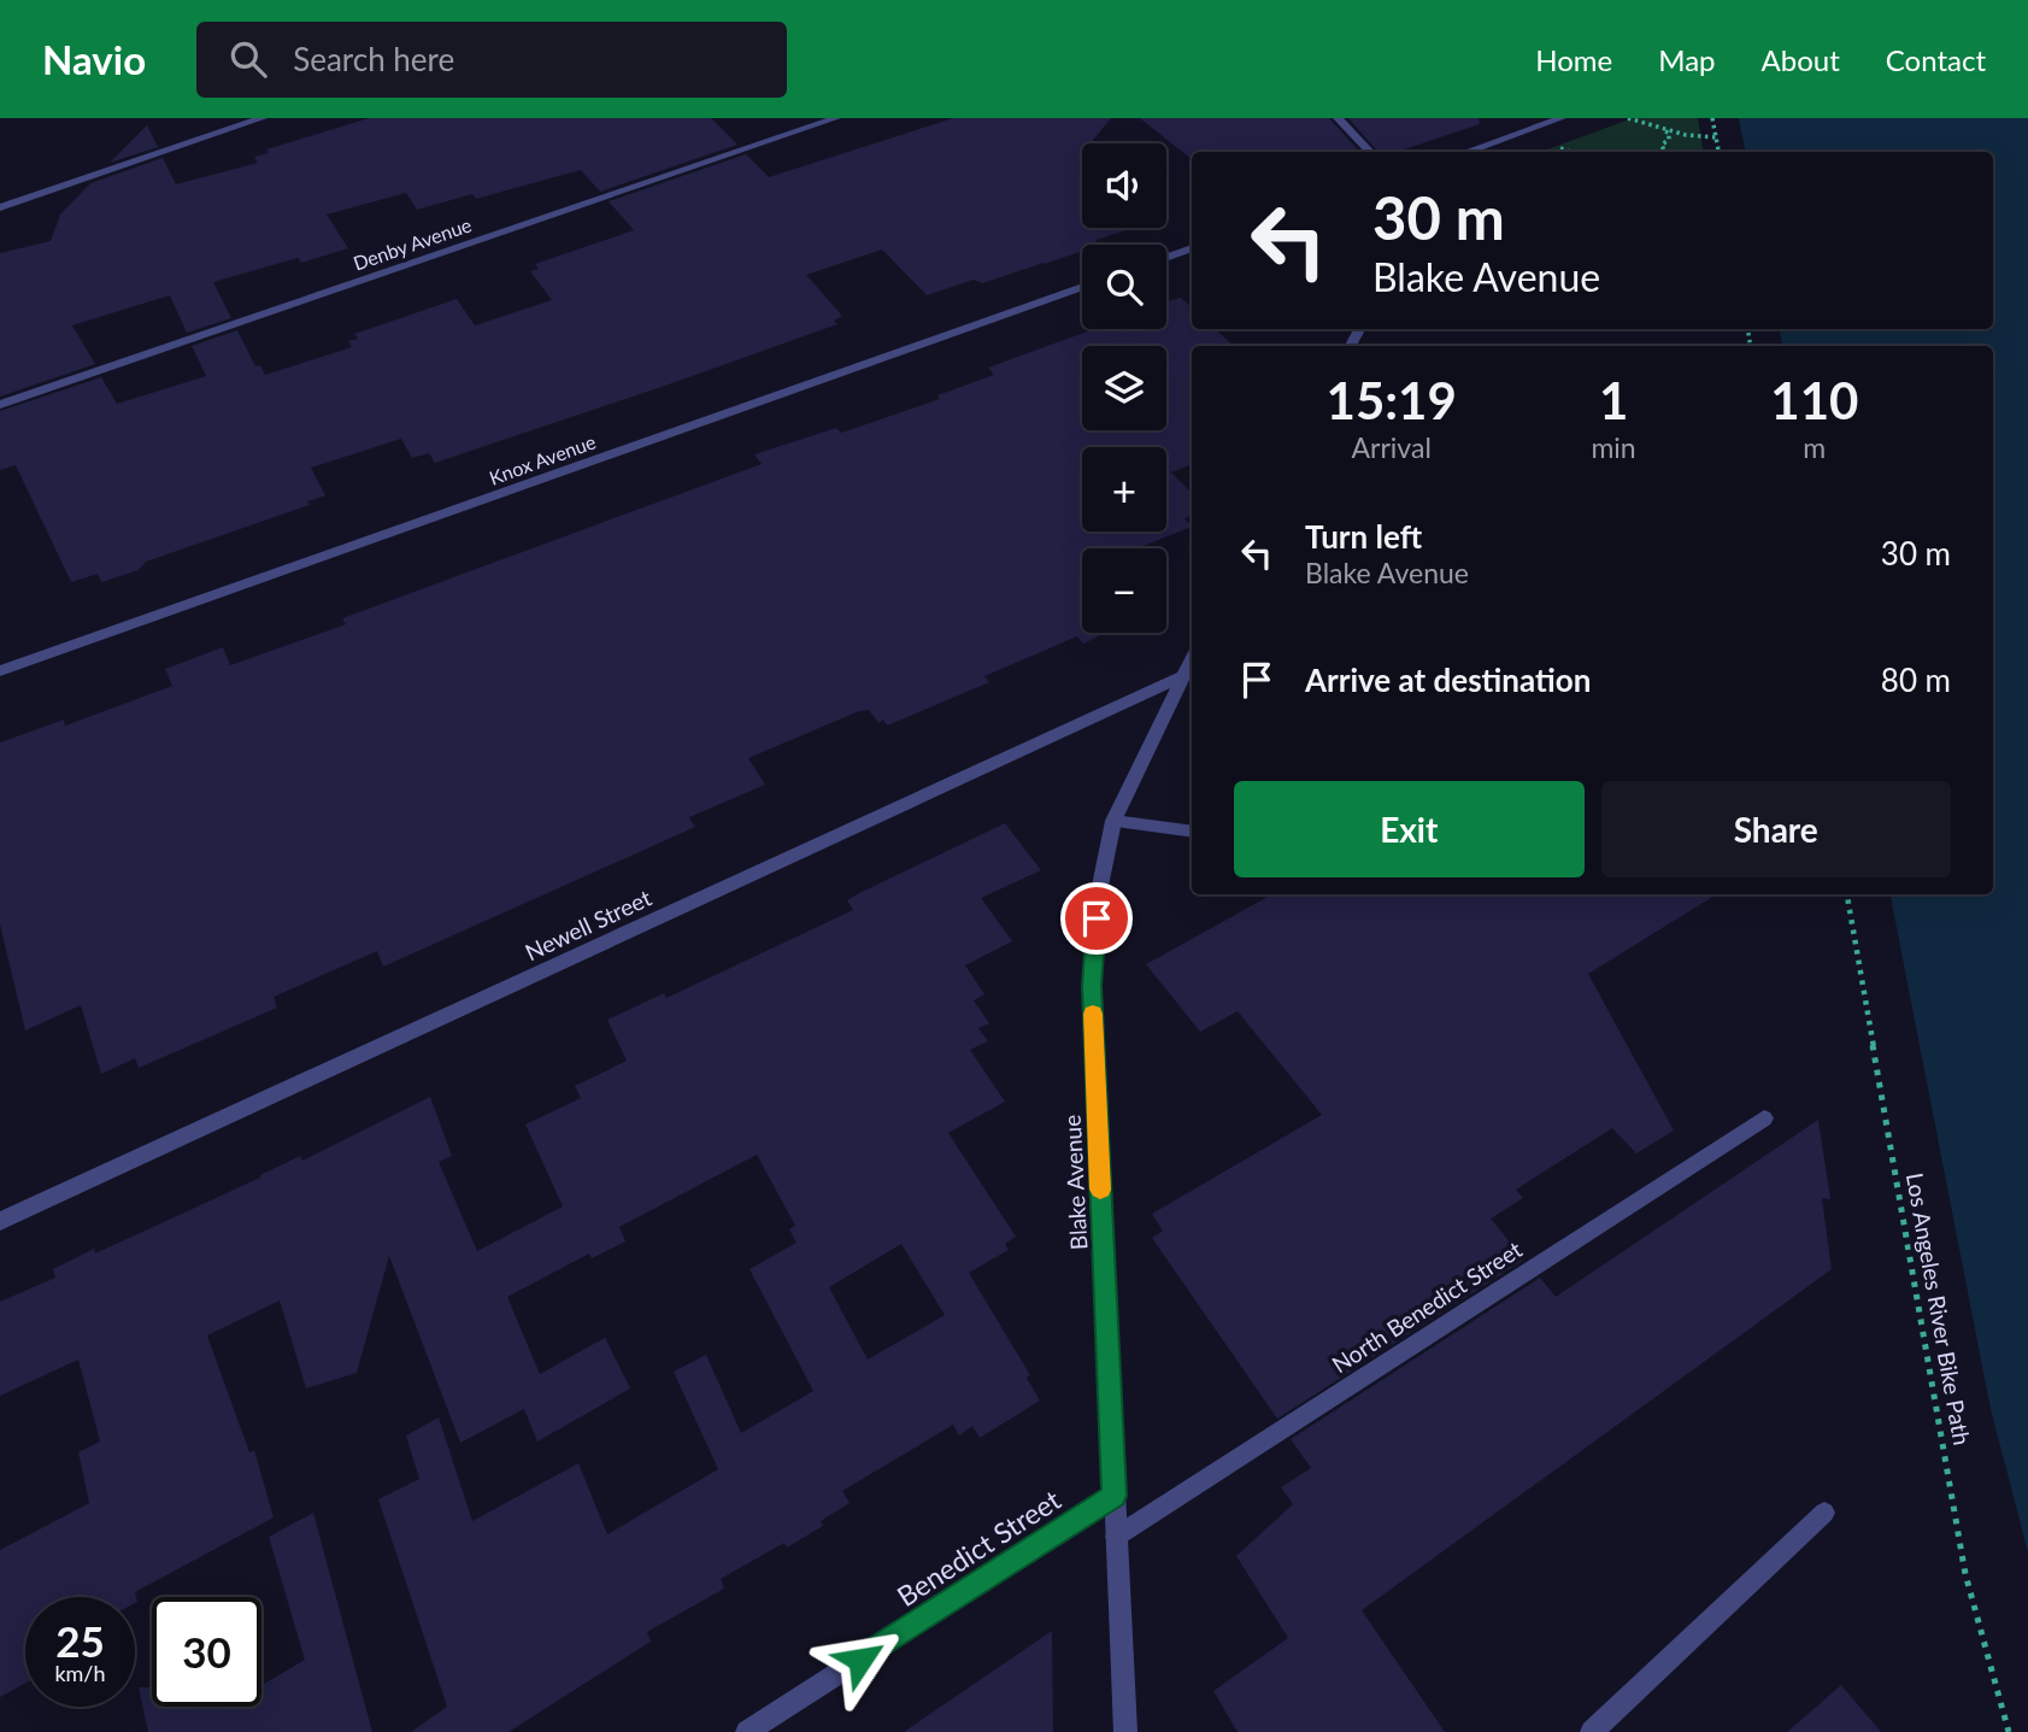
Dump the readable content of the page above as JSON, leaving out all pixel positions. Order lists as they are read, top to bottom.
{
  "streets": {
    "street": [
      "Denby Avenue",
      "Knox Avenue",
      "Newell Street",
      "Blake Avenue",
      "North Benedict Street",
      "Benedict Street"
    ],
    "path": ["Los Angeles River Bike Path"]
  },
  "crossings": [
    ["Newell Street", "Blake Avenue"],
    ["Blake Avenue", "North Benedict Street"],
    ["Blake Avenue", "Benedict Street"]
  ],
  "page": {
    "header": "Navio",
    "search": "Search here",
    "nav": [
      "Home",
      "Map",
      "About",
      "Contact"
    ],
    "map_buttons": ["+", "−"],
    "turn": ["30 m", "Blake Avenue"],
    "eta": [
      "15:19",
      "Arrival",
      "1",
      "min",
      "110",
      "m"
    ],
    "list": [
      {
        "name": "Turn left",
        "note": "Blake Avenue",
        "value": "30 m"
      },
      {
        "name": "Arrive at destination",
        "value": "80 m"
      }
    ],
    "buttons": ["Exit", "Share"],
    "speed": "25 km/h",
    "limit": "30"
  }
}
